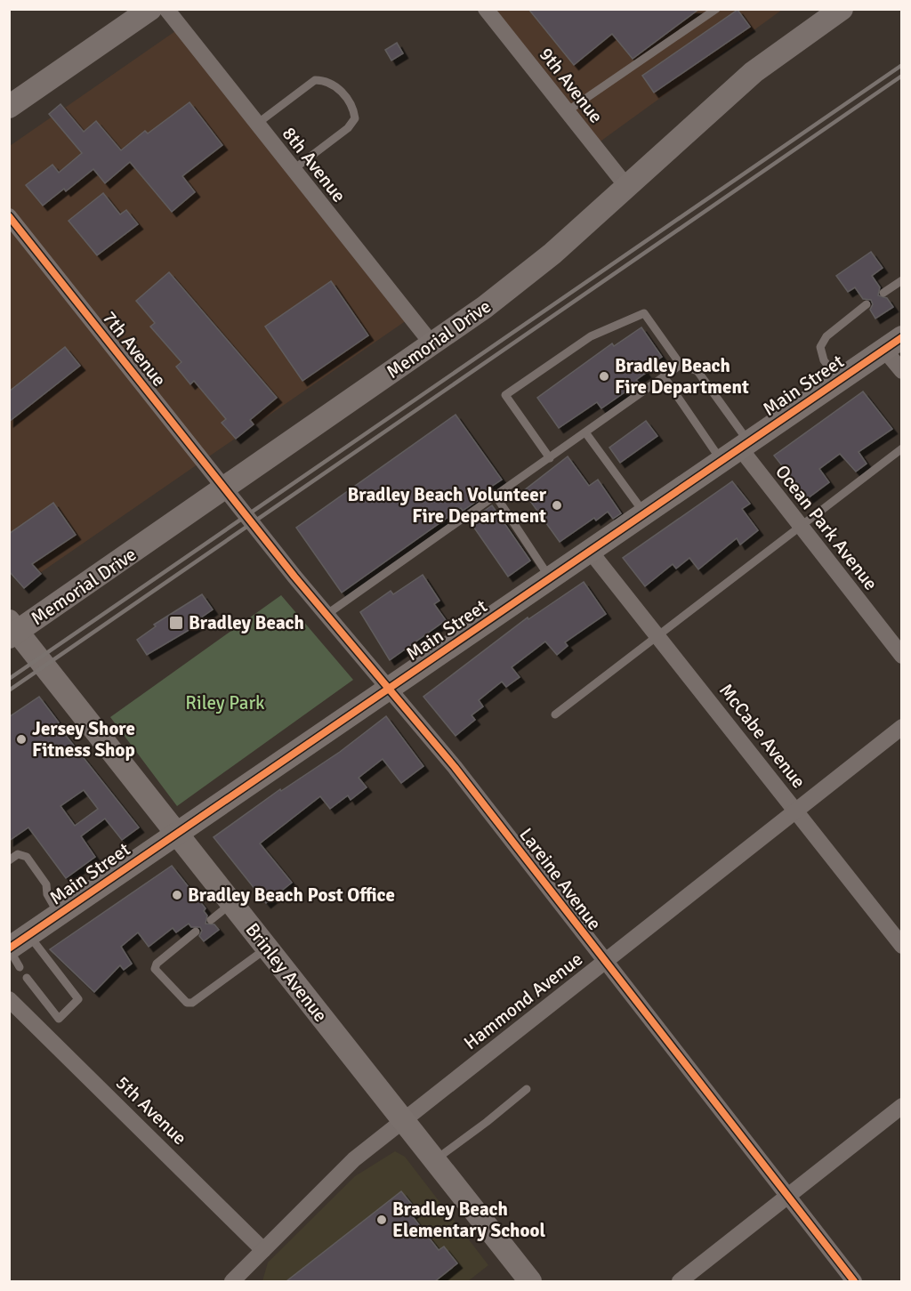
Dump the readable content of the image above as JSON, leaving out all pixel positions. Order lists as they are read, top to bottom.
{
  "streets": {
    "street": [
      "9th Avenue",
      "8th Avenue",
      "Memorial Drive",
      "7th Avenue",
      "Main Street",
      "Ocean Park Avenue",
      "McCabe Avenue",
      "Lareine Avenue",
      "Brinley Avenue",
      "Hammond Avenue",
      "5th Avenue"
    ]
  },
  "crossings": [
    ["9th Avenue", "Memorial Drive"],
    ["8th Avenue", "Memorial Drive"],
    ["Memorial Drive", "7th Avenue"],
    ["Memorial Drive", "Lareine Avenue"],
    ["Memorial Drive", "Brinley Avenue"],
    ["7th Avenue", "Lareine Avenue"],
    ["Main Street", "Ocean Park Avenue"],
    ["Main Street", "McCabe Avenue"],
    ["Main Street", "Lareine Avenue"],
    ["Main Street", "Brinley Avenue"],
    ["McCabe Avenue", "Hammond Avenue"],
    ["Lareine Avenue", "Hammond Avenue"],
    ["Brinley Avenue", "Hammond Avenue"],
    ["Hammond Avenue", "5th Avenue"]
  ],
  "parks": ["Riley Park"],
  "places": {
    "other": [
      "Bradley Beach Fire Department",
      "Bradley Beach Volunteer Fire Department",
      "Jersey Shore Fitness Shop",
      "Bradley Beach Post Office",
      "Bradley Beach Elementary School"
    ],
    "transit": ["Bradley Beach"]
  }
}
